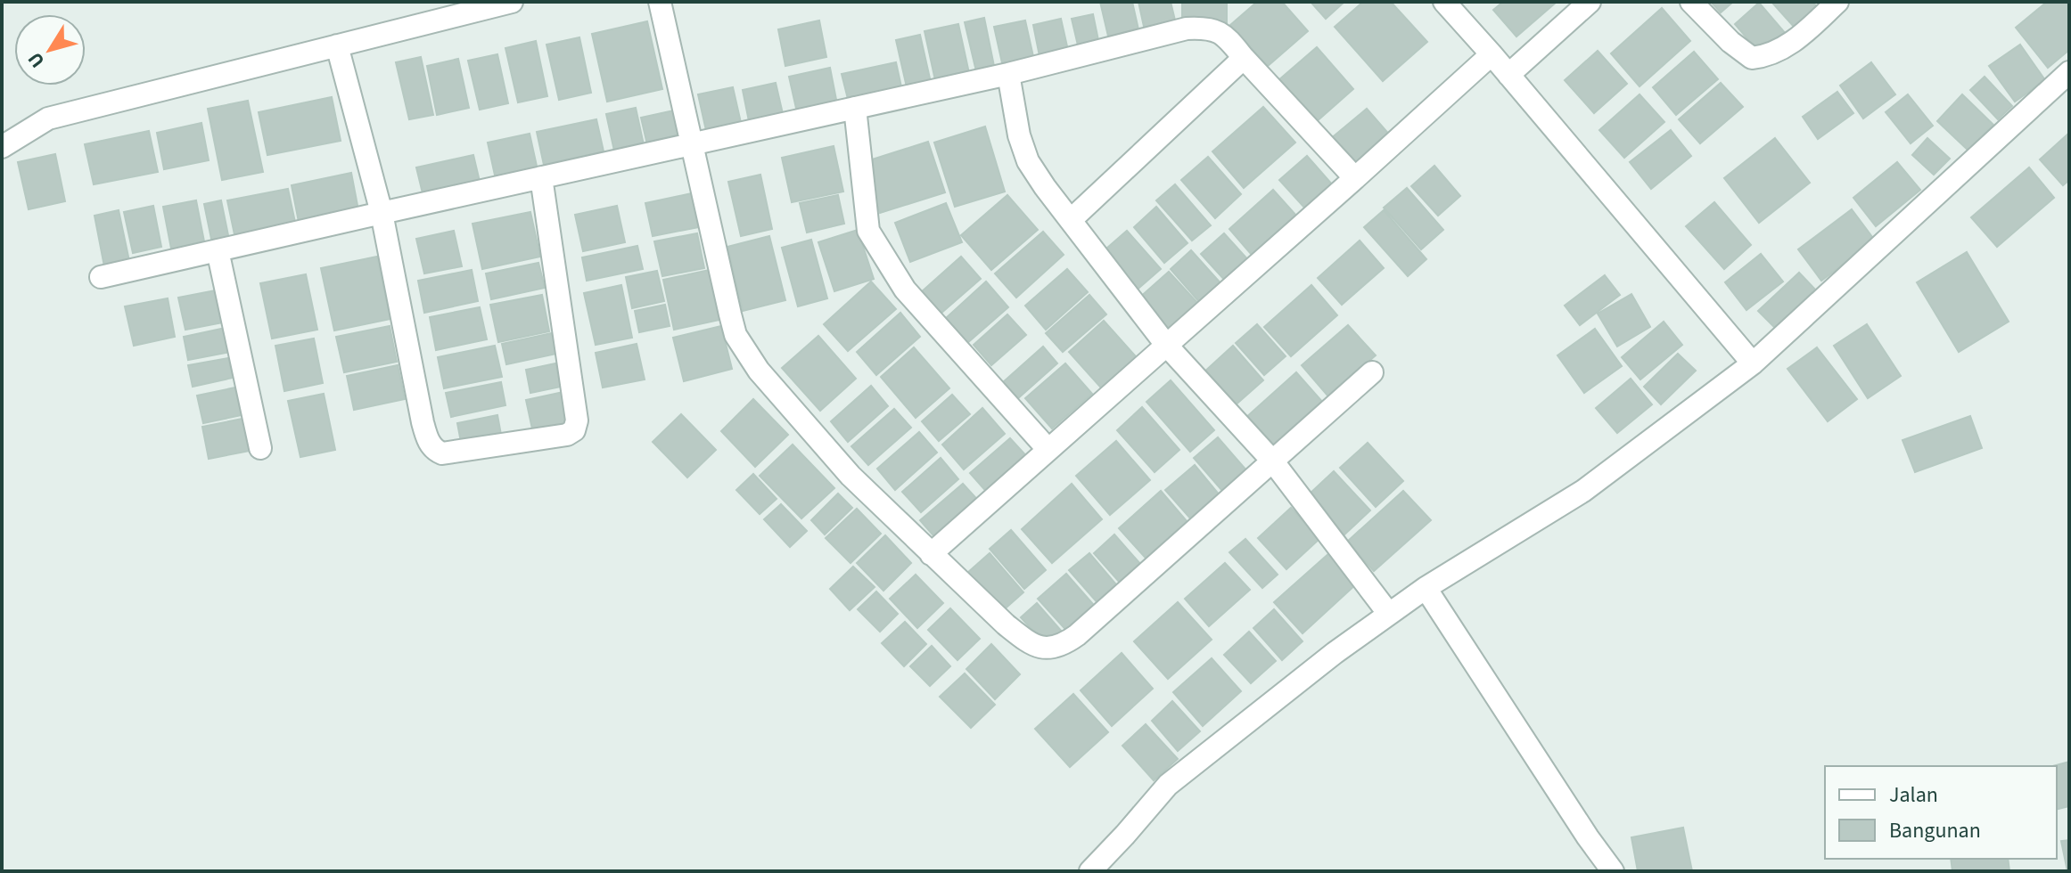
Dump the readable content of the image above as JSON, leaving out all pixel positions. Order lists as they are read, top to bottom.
{
  "legend": ["Jalan", "Bangunan"],
  "north": "bottom left"
}
